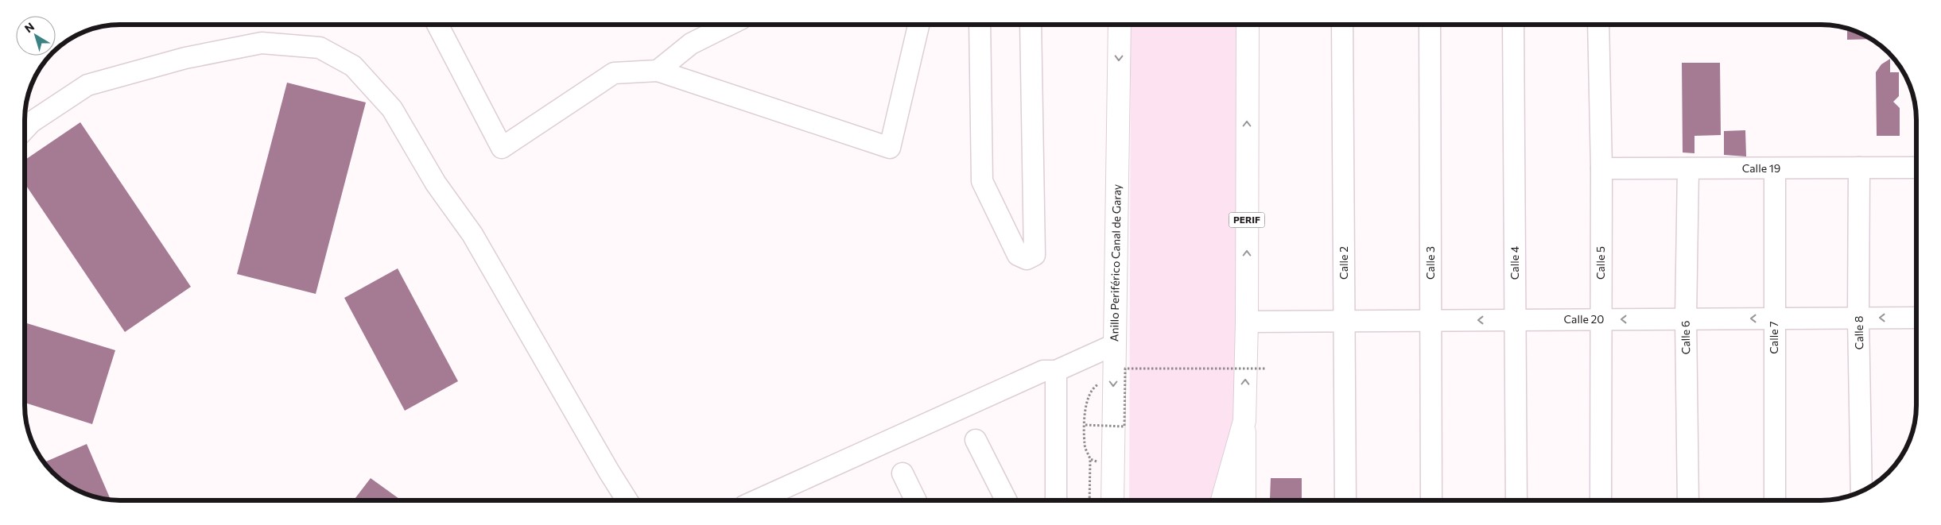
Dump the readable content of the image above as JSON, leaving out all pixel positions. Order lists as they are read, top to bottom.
{
  "streets": {
    "main road": ["PERIF", "Anillo Periférico Canal de Garay"],
    "street": [
      "Calle 19",
      "Calle 2",
      "Calle 3",
      "Calle 4",
      "Calle 5",
      "Calle 20",
      "Calle 8",
      "Calle 6",
      "Calle 7"
    ]
  },
  "crossings": [
    ["Calle 19", "Calle 5"],
    ["Calle 19", "Calle 8"],
    ["Calle 19", "Calle 6"],
    ["Calle 19", "Calle 7"],
    ["PERIF", "Calle 20"],
    ["Calle 2", "Calle 20"],
    ["Calle 3", "Calle 20"],
    ["Calle 4", "Calle 20"],
    ["Calle 5", "Calle 20"],
    ["Calle 20", "Calle 8"],
    ["Calle 20", "Calle 6"],
    ["Calle 20", "Calle 7"]
  ],
  "one_way": ["Calle 20"],
  "north": "top left"
}
